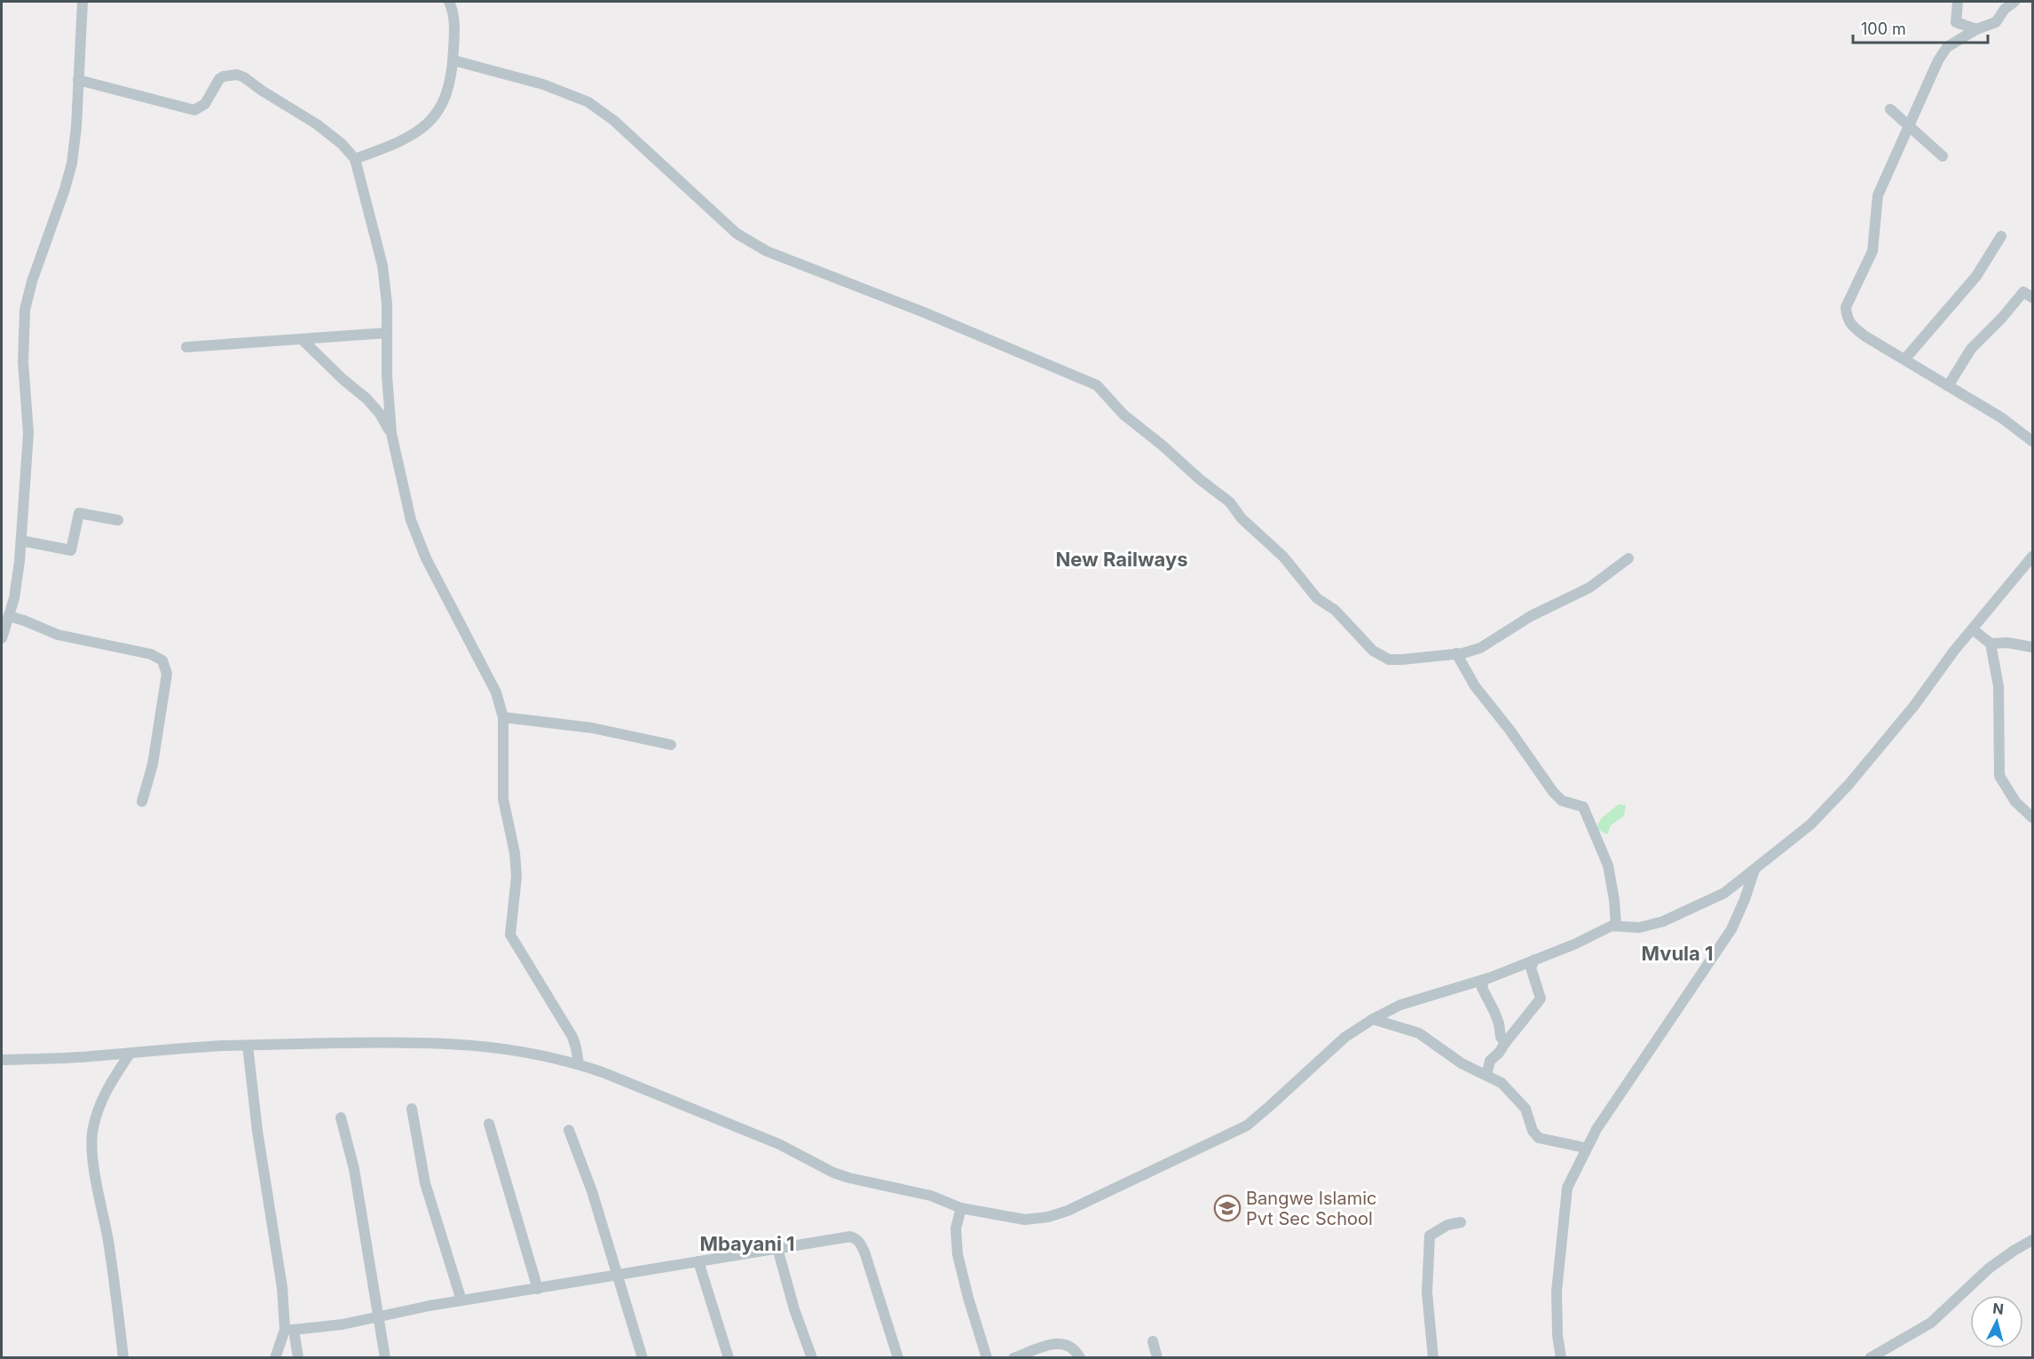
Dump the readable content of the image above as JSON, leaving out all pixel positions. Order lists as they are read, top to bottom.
{
  "districts": ["New Railways", "Mvula 1", "Mbayani 1"],
  "places": {
    "school or university": ["Bangwe Islamic Pvt Sec School"]
  },
  "scale_bar": "100 m",
  "north": "top"
}
